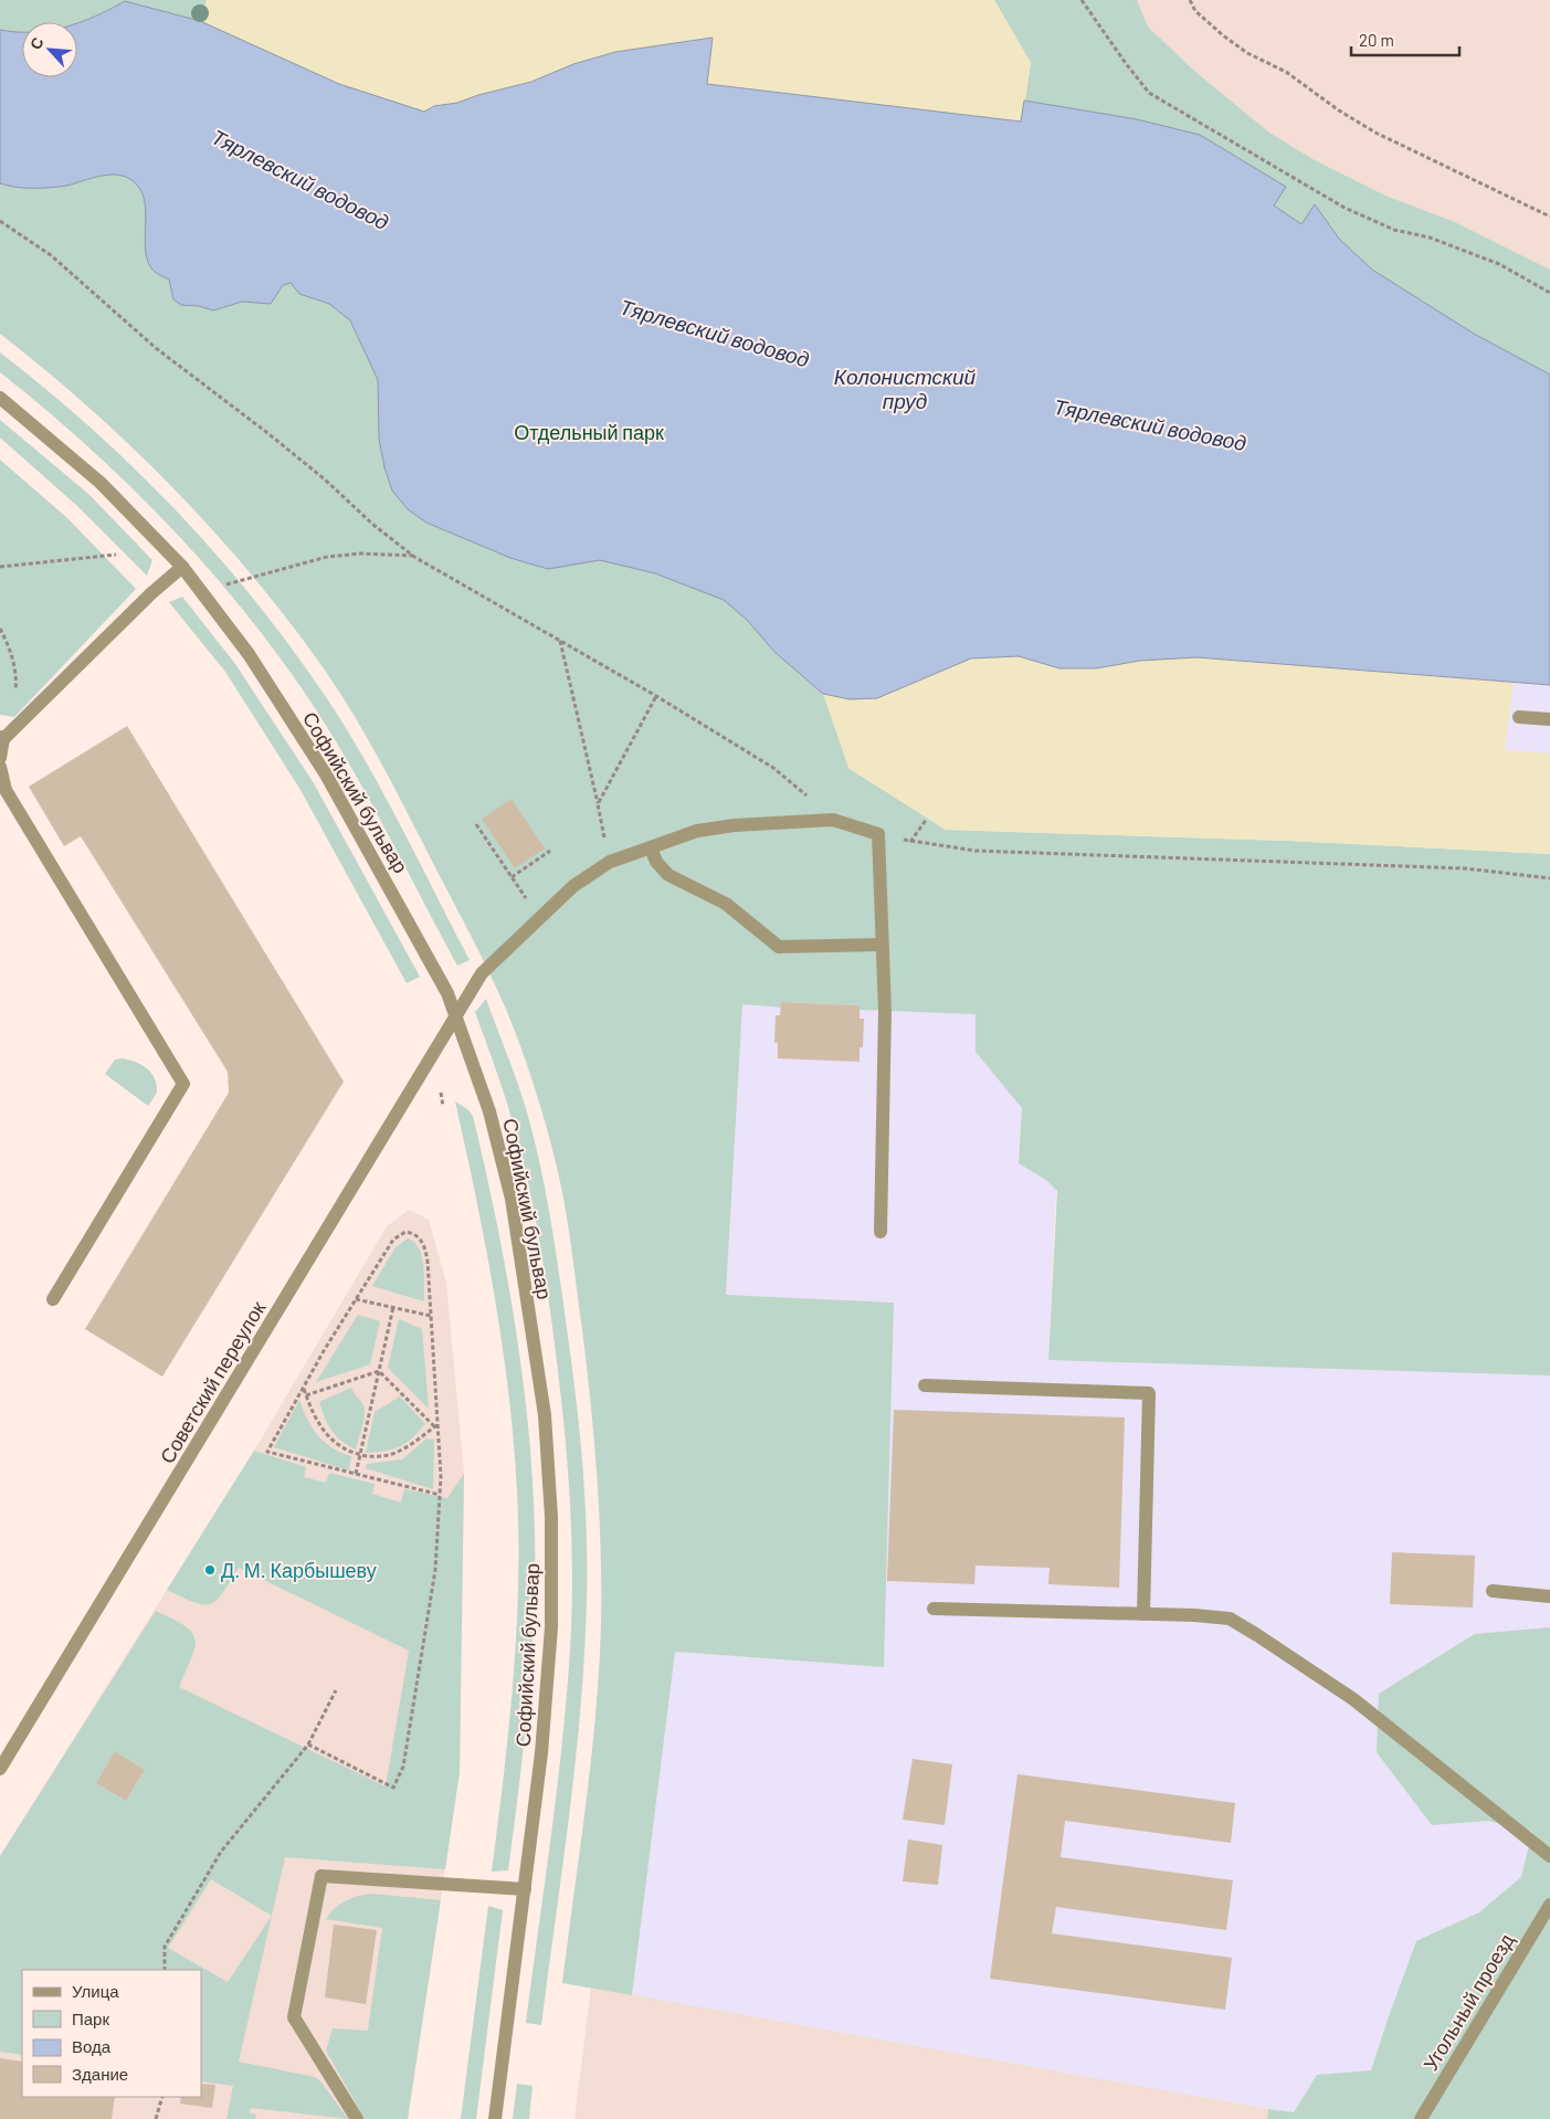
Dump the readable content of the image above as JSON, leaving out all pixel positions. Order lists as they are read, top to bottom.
{
  "streets": {
    "street": ["Софийский бульвар", "Советский переулок", "Угольный проезд"]
  },
  "crossings": [
    ["Софийский бульвар", "Советский переулок"]
  ],
  "water": ["Тярлевский водовод", "Колонистский пруд"],
  "parks": ["Отдельный парк"],
  "places": ["Д. М. Карбышеву"],
  "legend": [
    "Улица",
    "Парк",
    "Вода",
    "Здание"
  ],
  "scale_bar": "20 m",
  "north": "top left"
}
